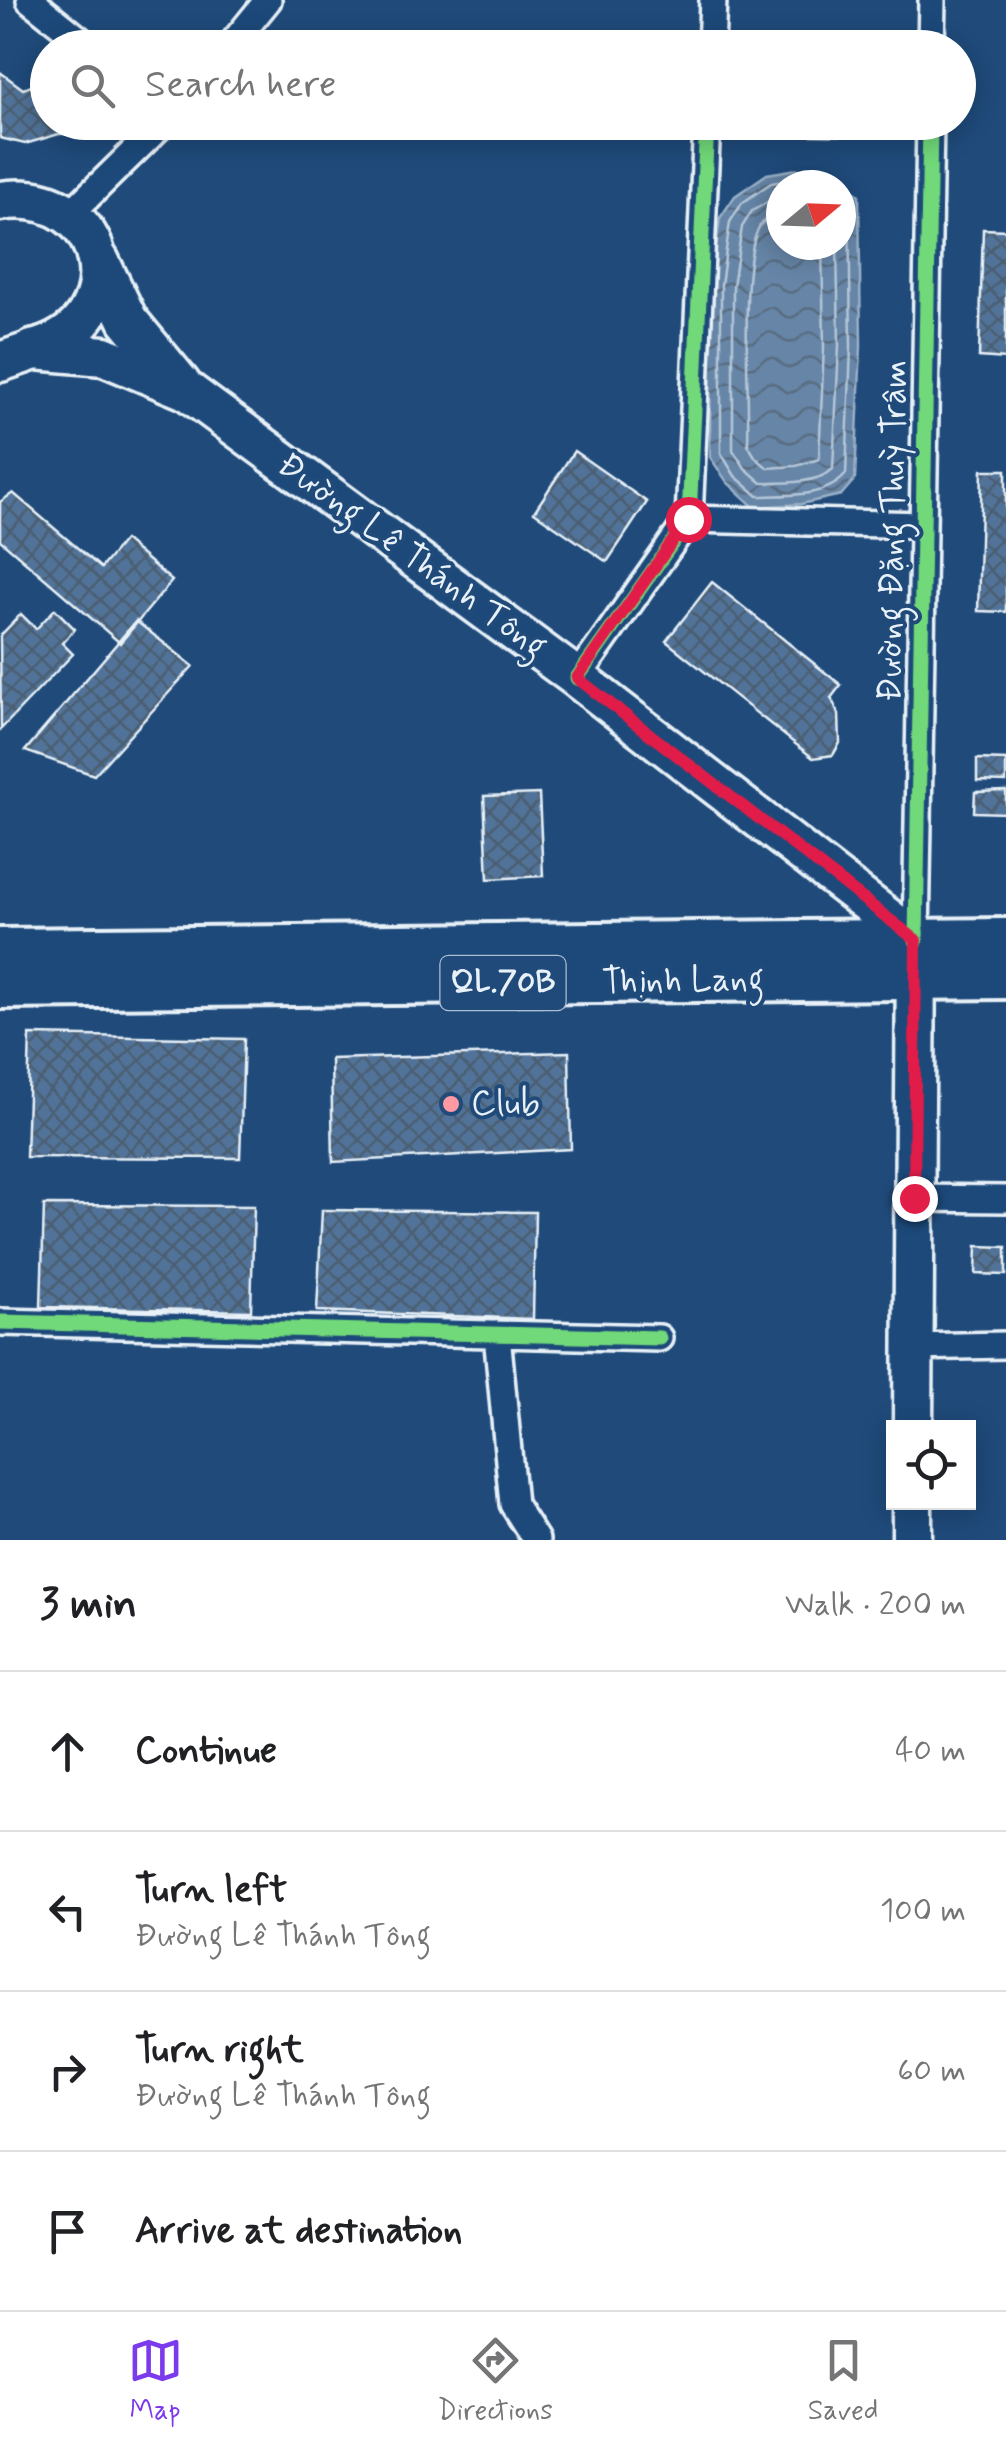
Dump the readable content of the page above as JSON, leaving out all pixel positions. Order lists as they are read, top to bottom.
{
  "streets": {
    "main road": ["Đường Lê Thánh Tông", "Thịnh Lang", "QL.70B"],
    "street": ["Đường Đặng Thuỳ Trâm"]
  },
  "crossings": [
    ["Đường Đặng Thuỳ Trâm", "Đường Lê Thánh Tông"],
    ["Đường Đặng Thuỳ Trâm", "Thịnh Lang"],
    ["Đường Lê Thánh Tông", "Thịnh Lang"]
  ],
  "places": ["Club"],
  "north": "right",
  "page": {
    "search": "Search here",
    "heading": ["3 min", "Walk · 200 m"],
    "list": [
      ["Continue", "40 m"],
      ["Turn left", "Đường Lê Thánh Tông", "100 m"],
      ["Turn right", "Đường Lê Thánh Tông", "60 m"],
      "Arrive at destination"
    ],
    "nav": ["Map", "Directions", "Saved"]
  }
}
